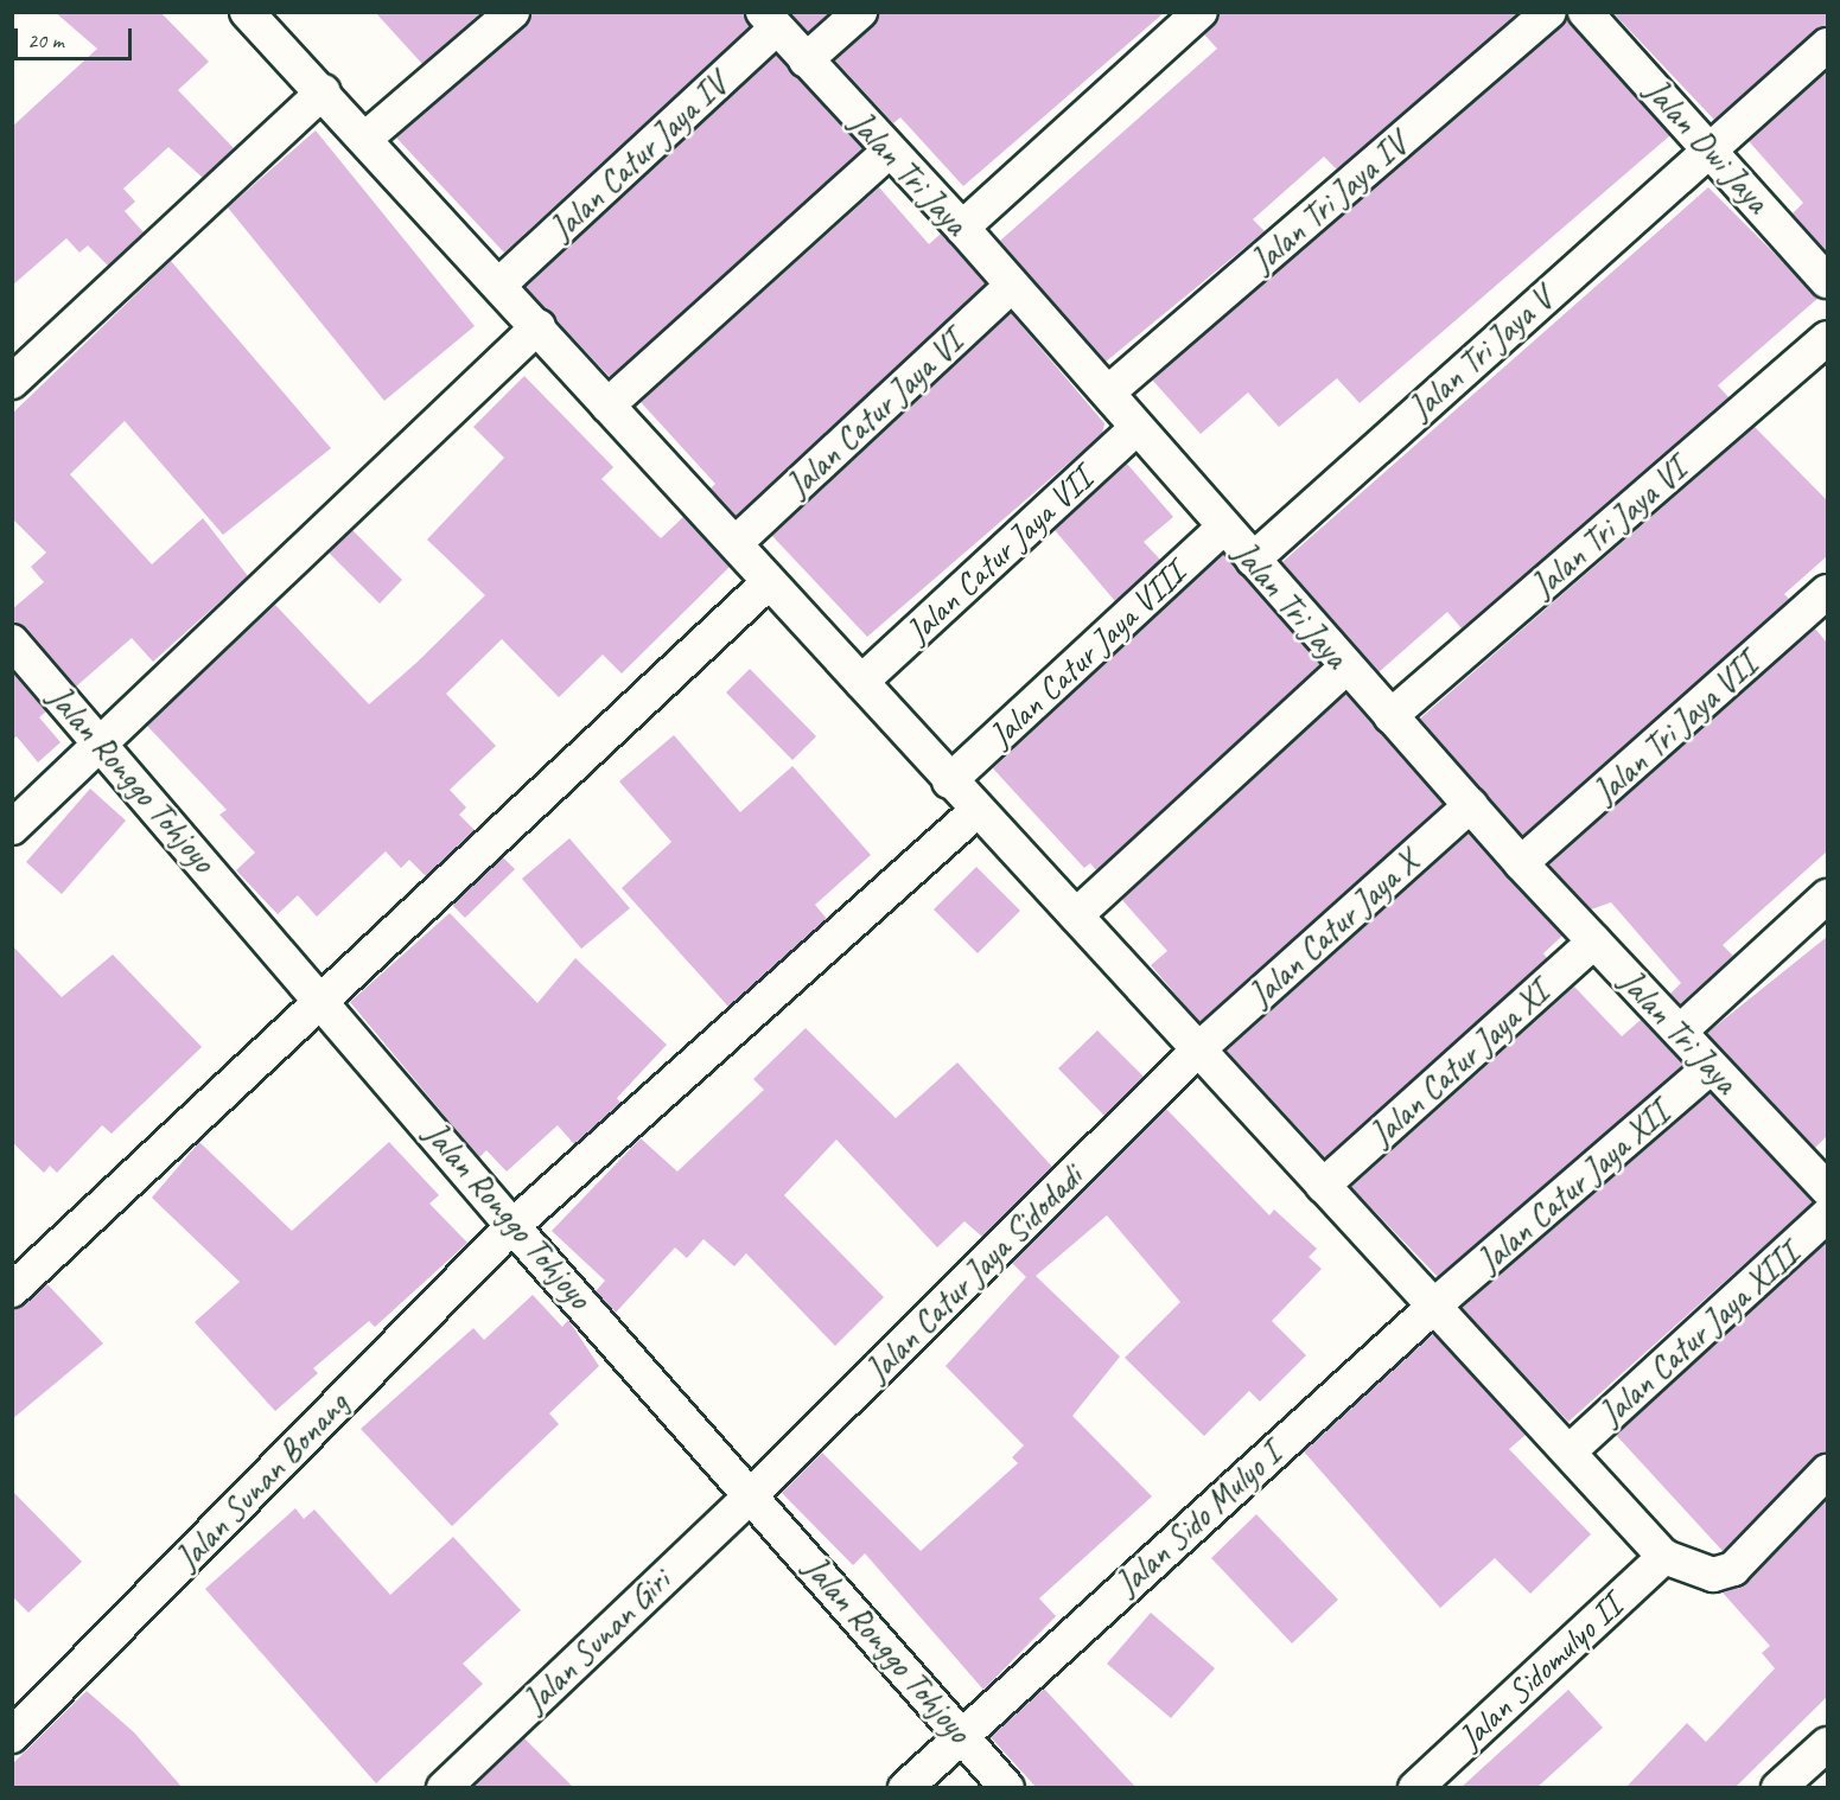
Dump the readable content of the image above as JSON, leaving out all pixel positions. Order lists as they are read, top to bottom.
{
  "streets": {
    "street": [
      "Jalan Dwi Jaya",
      "Jalan Catur Jaya IV",
      "Jalan Tri Jaya",
      "Jalan Tri Jaya IV",
      "Jalan Tri Jaya V",
      "Jalan Catur Jaya VI",
      "Jalan Tri Jaya VI",
      "Jalan Catur Jaya VII",
      "Jalan Catur Jaya VIII",
      "Jalan Tri Jaya VII",
      "Jalan Ronggo Tohjoyo",
      "Jalan Catur Jaya X",
      "Jalan Catur Jaya XI",
      "Jalan Catur Jaya XII",
      "Jalan Catur Jaya Sidodadi",
      "Jalan Catur Jaya XIII",
      "Jalan Sunan Bonang",
      "Jalan Sido Mulyo I",
      "Jalan Sunan Giri",
      "Jalan Sidomulyo II"
    ]
  },
  "crossings": [
    ["Jalan Dwi Jaya", "Jalan Tri Jaya V"],
    ["Jalan Catur Jaya IV", "Jalan Tri Jaya"],
    ["Jalan Tri Jaya", "Jalan Tri Jaya IV"],
    ["Jalan Tri Jaya", "Jalan Tri Jaya V"],
    ["Jalan Tri Jaya", "Jalan Catur Jaya VI"],
    ["Jalan Tri Jaya", "Jalan Tri Jaya VI"],
    ["Jalan Tri Jaya", "Jalan Catur Jaya VII"],
    ["Jalan Tri Jaya", "Jalan Catur Jaya VIII"],
    ["Jalan Tri Jaya", "Jalan Tri Jaya VII"],
    ["Jalan Tri Jaya", "Jalan Catur Jaya X"],
    ["Jalan Tri Jaya", "Jalan Catur Jaya XI"],
    ["Jalan Tri Jaya", "Jalan Catur Jaya XII"],
    ["Jalan Ronggo Tohjoyo", "Jalan Catur Jaya Sidodadi"],
    ["Jalan Ronggo Tohjoyo", "Jalan Sunan Bonang"],
    ["Jalan Ronggo Tohjoyo", "Jalan Sido Mulyo I"],
    ["Jalan Ronggo Tohjoyo", "Jalan Sunan Giri"],
    ["Jalan Catur Jaya X", "Jalan Catur Jaya Sidodadi"],
    ["Jalan Catur Jaya XII", "Jalan Sido Mulyo I"],
    ["Jalan Catur Jaya Sidodadi", "Jalan Sunan Giri"]
  ],
  "scale_bar": "20 m"
}
